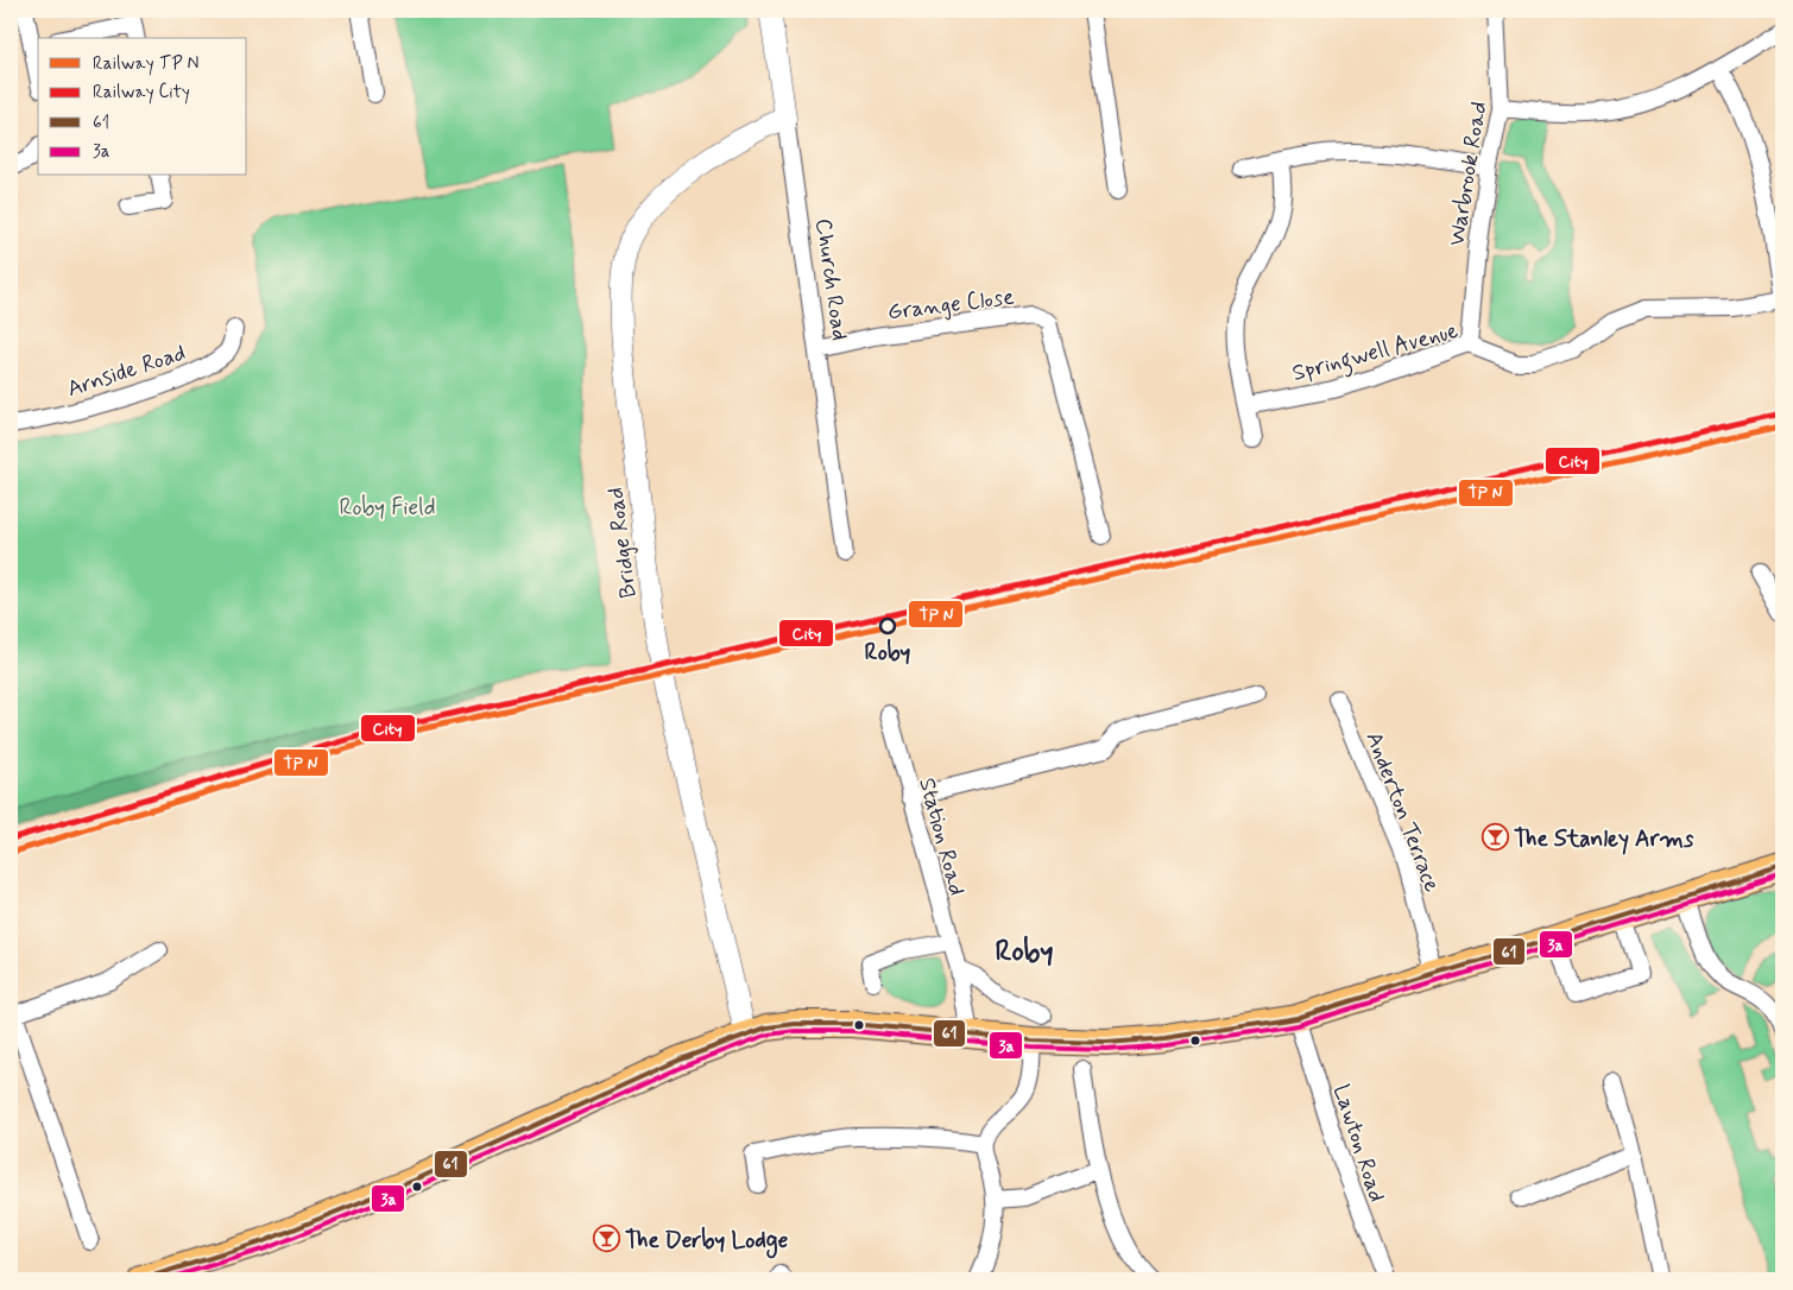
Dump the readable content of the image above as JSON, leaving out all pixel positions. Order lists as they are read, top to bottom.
{
  "streets": {
    "street": [
      "Warbrook Road",
      "Church Road",
      "Grange Close",
      "Springwell Avenue",
      "Arnside Road",
      "Bridge Road",
      "Anderton Terrace",
      "Station Road",
      "Lawton Road"
    ]
  },
  "crossings": [
    ["Warbrook Road", "Springwell Avenue"],
    ["Church Road", "Grange Close"],
    ["Church Road", "Bridge Road"]
  ],
  "districts": ["Roby"],
  "parks": ["Roby Field"],
  "places": {
    "other": ["Roby"],
    "bar": ["The Stanley Arms", "The Derby Lodge"]
  },
  "lines": ["rail line City", "transit line 61", "transit line 3a"],
  "legend": [
    "Railway TP N",
    "Railway City",
    "61",
    "3a"
  ]
}
